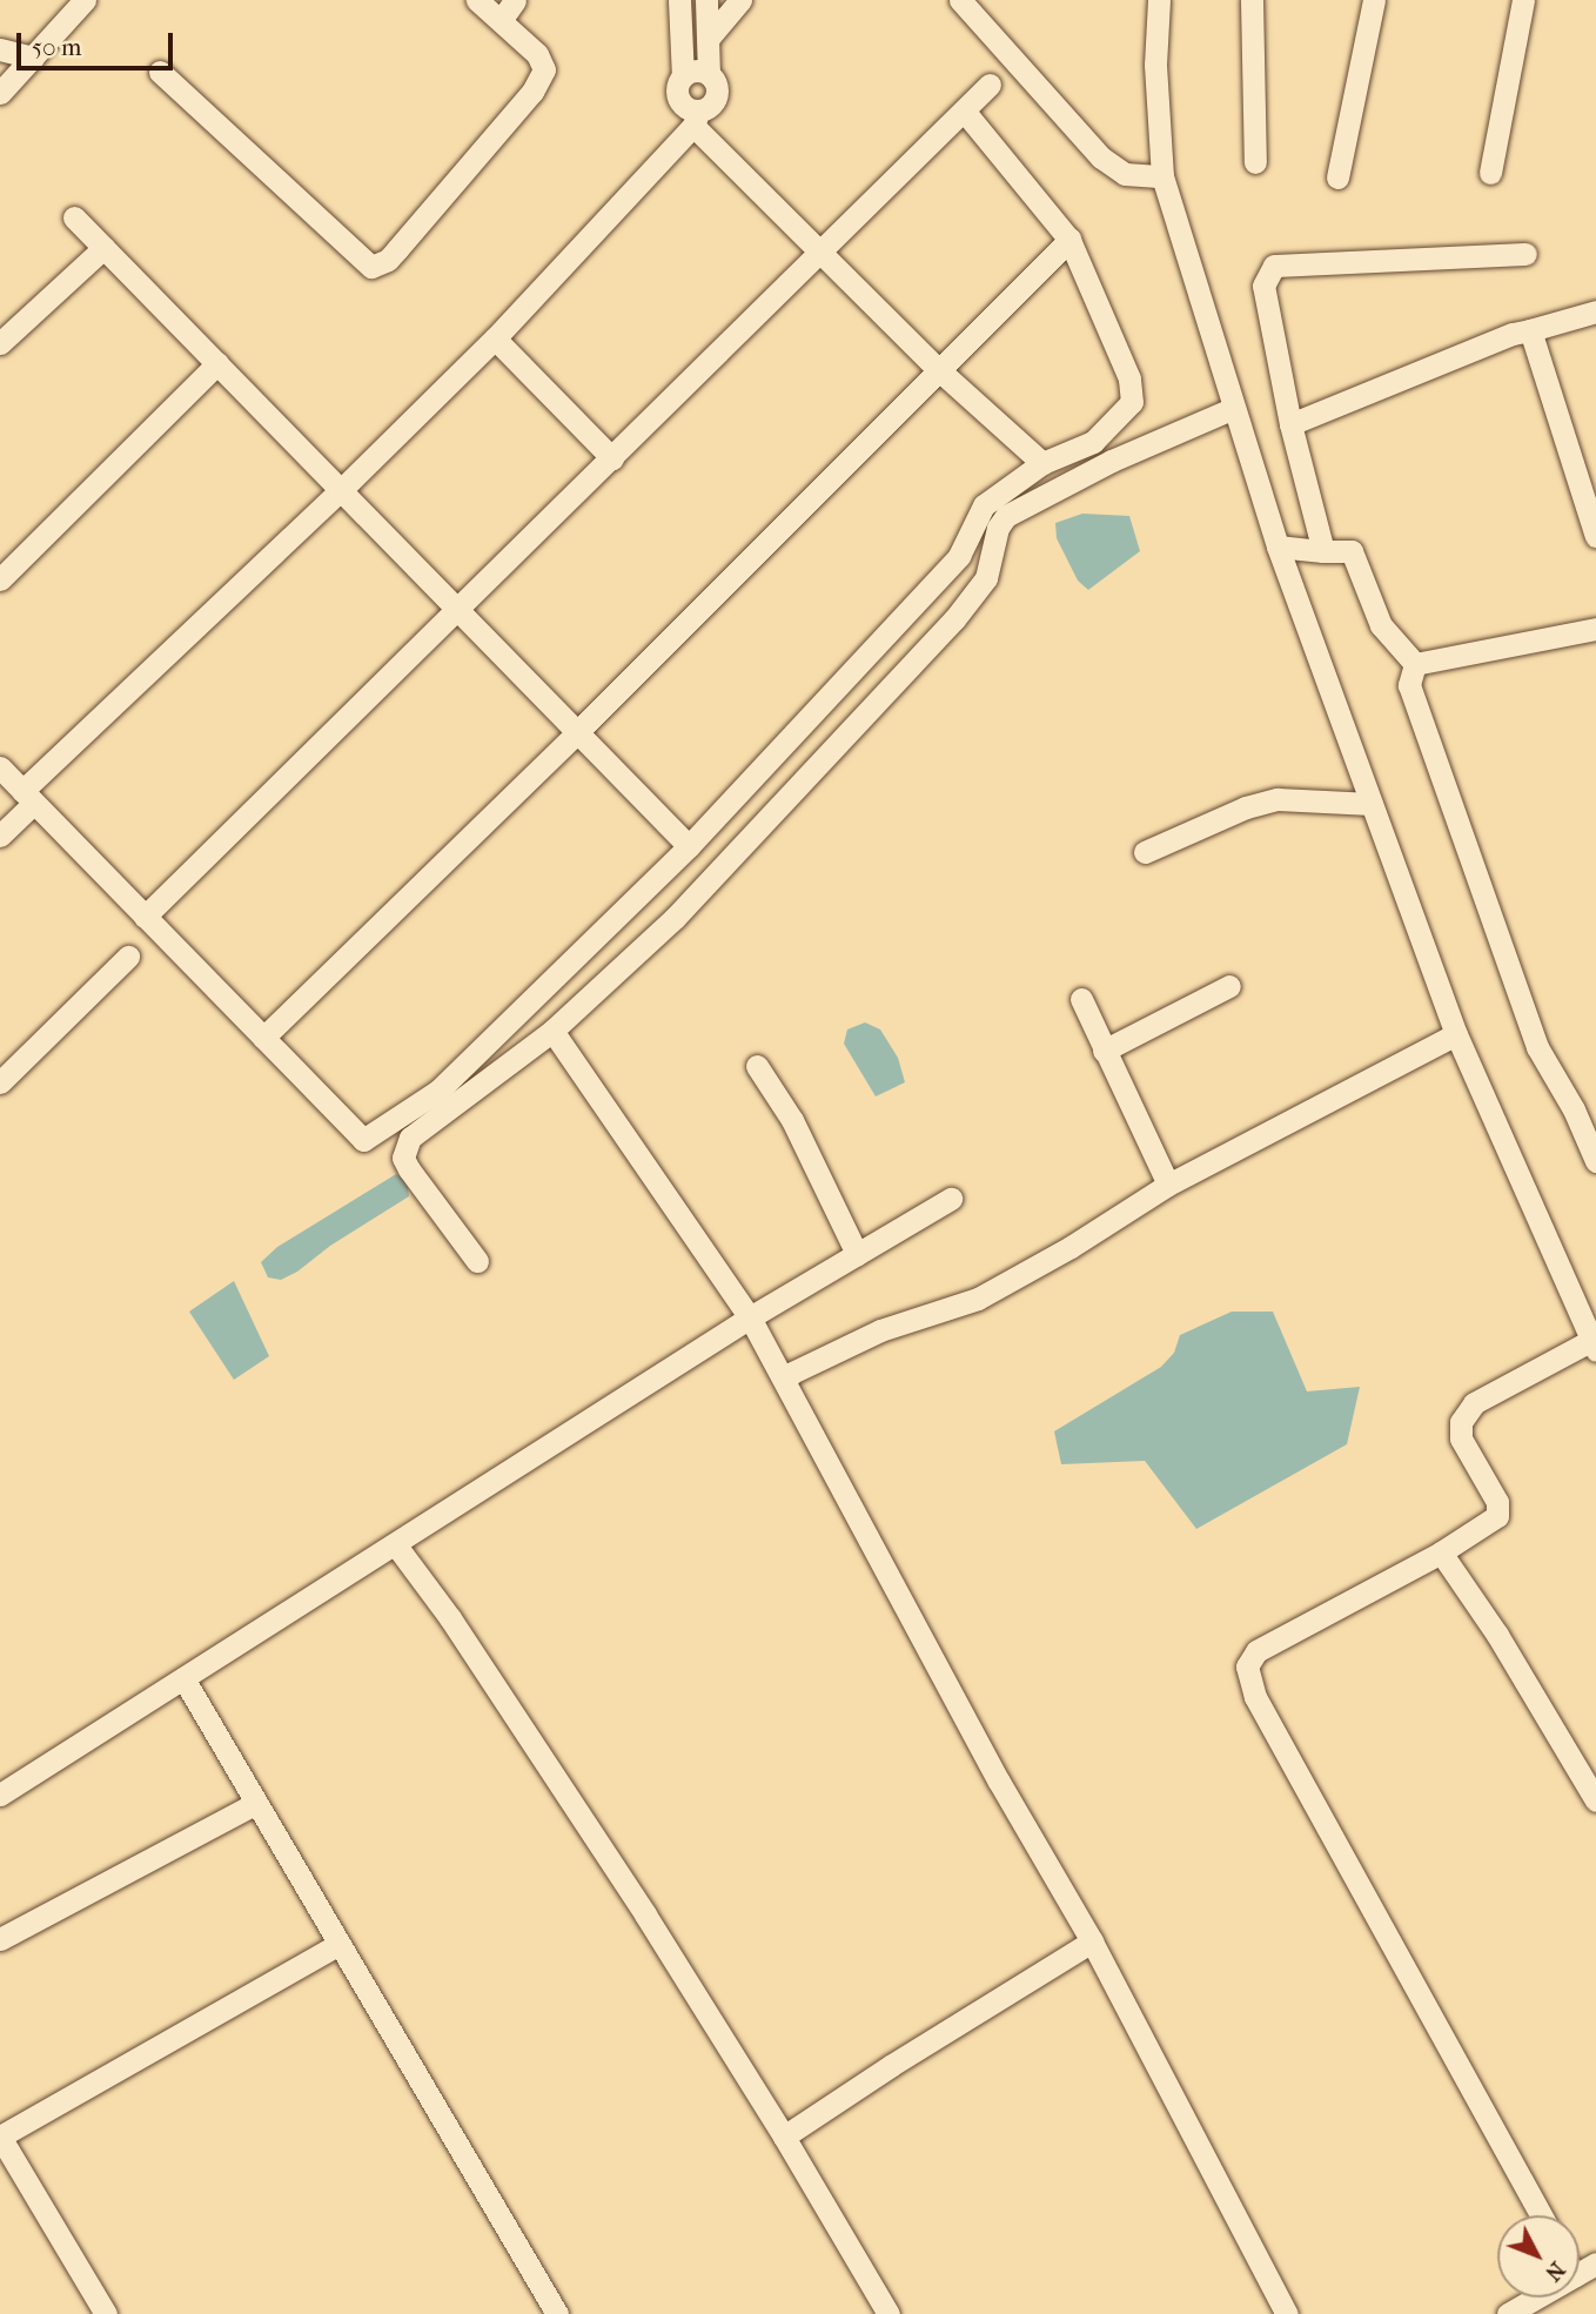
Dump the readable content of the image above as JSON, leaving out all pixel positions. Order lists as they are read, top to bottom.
{
  "scale_bar": "50 m",
  "north": "bottom right"
}
